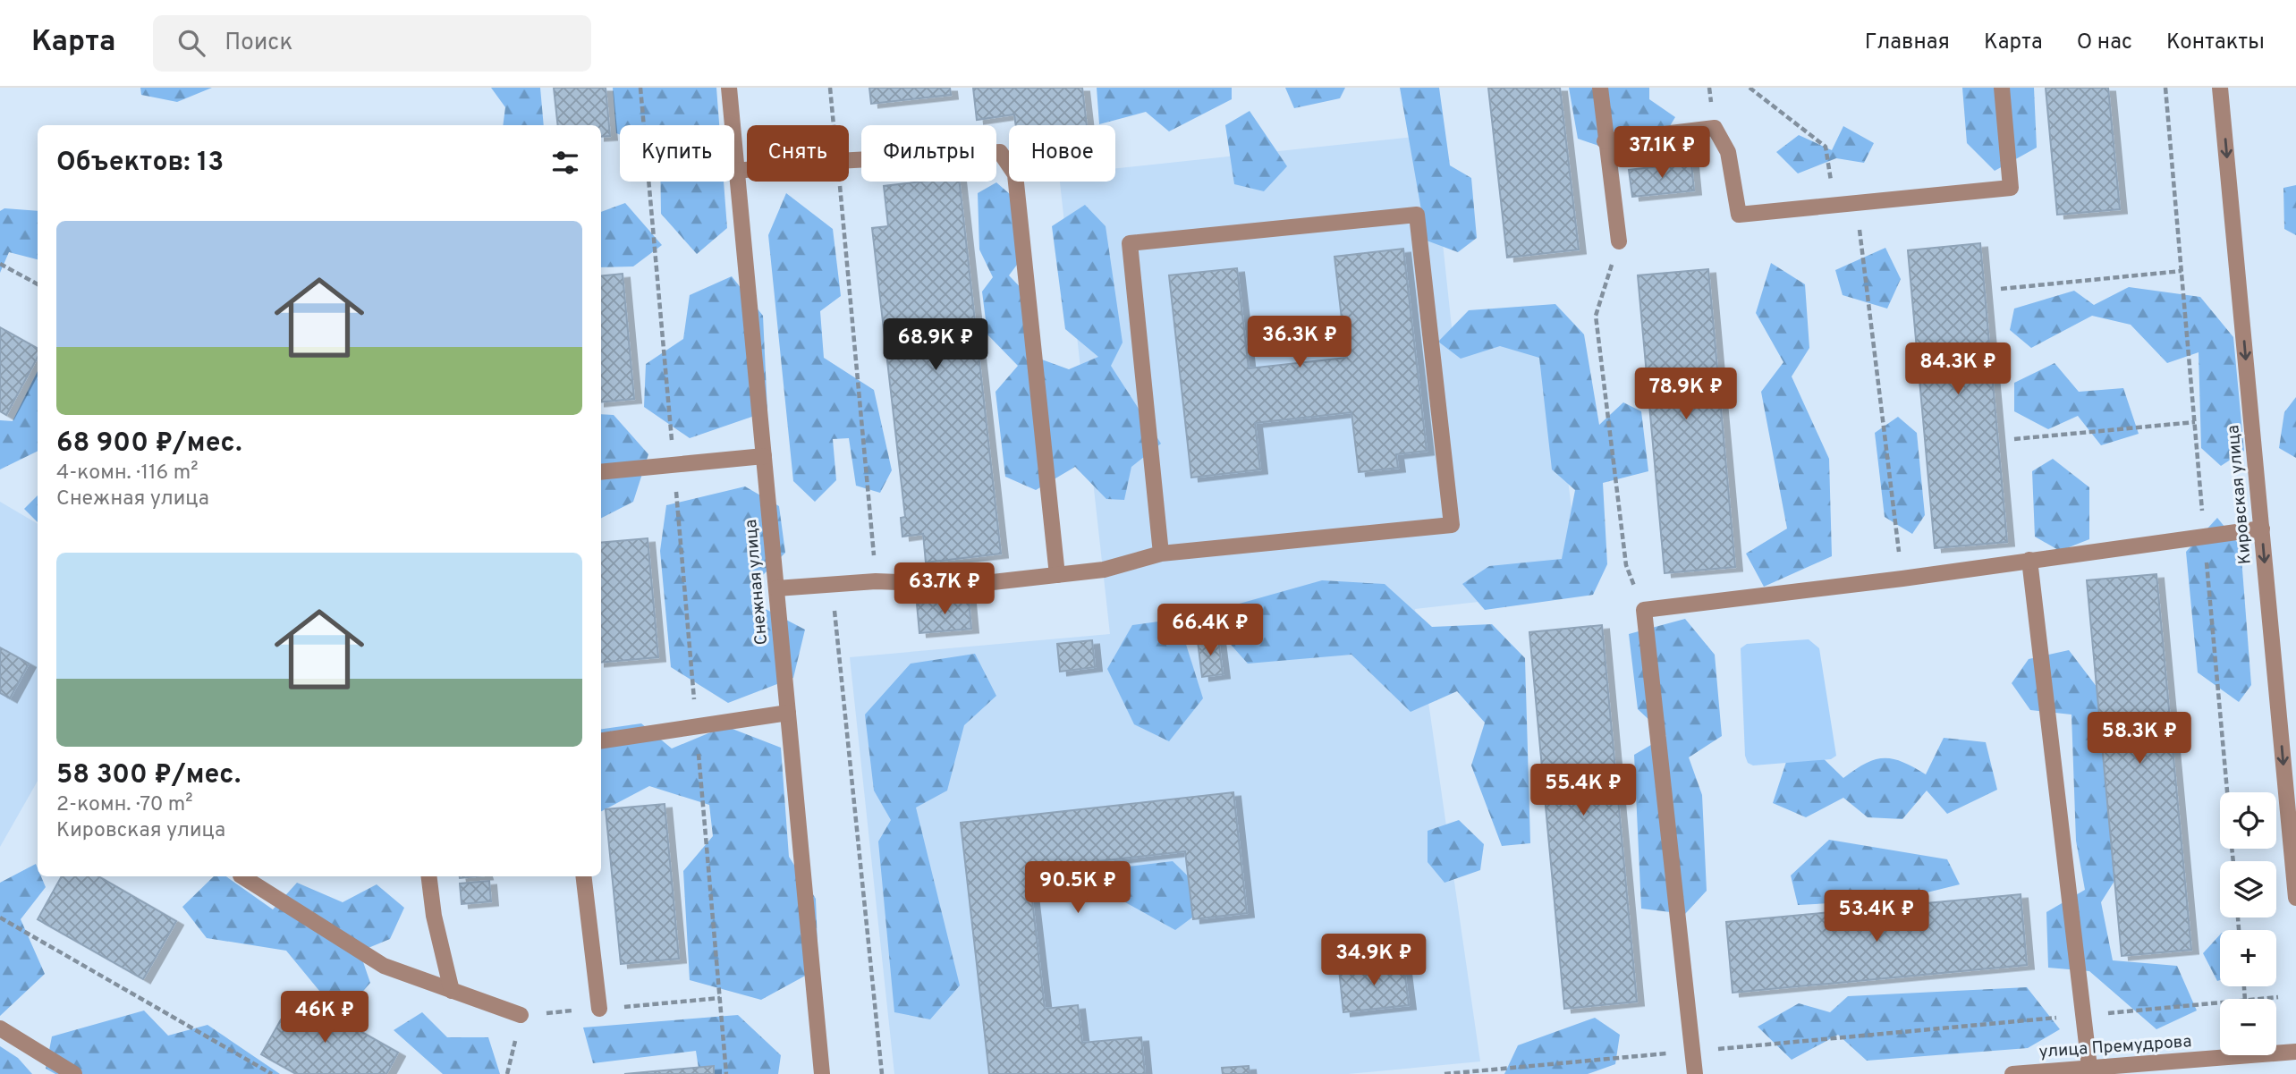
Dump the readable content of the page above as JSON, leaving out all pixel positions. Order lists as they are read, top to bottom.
{
  "streets": {
    "street": ["Кировская улица", "Снежная улица", "улица Премудрова"]
  },
  "one_way": ["Кировская улица"],
  "page": {
    "header": "Карта",
    "search": "Поиск",
    "nav": [
      "Главная",
      "Карта",
      "О нас",
      "Контакты"
    ],
    "chip": [
      "Купить",
      "Снять",
      "Фильтры",
      "Новое"
    ],
    "heading": "Объектов: 13",
    "price": [
      "37.1K ₽",
      "36.3K ₽",
      "68.9K ₽",
      "84.3K ₽",
      "78.9K ₽",
      "63.7K ₽",
      "66.4K ₽",
      "58.3K ₽",
      "55.4K ₽",
      "90.5K ₽",
      "53.4K ₽",
      "34.9K ₽",
      "46K ₽"
    ],
    "list": [
      {
        "name": "68 900 ₽/мес.",
        "note": "4-комн. · 116 m² · Снежная улица"
      },
      {
        "name": "58 300 ₽/мес.",
        "note": "2-комн. · 70 m² · Кировская улица"
      }
    ],
    "map_buttons": ["+", "−"]
  }
}
